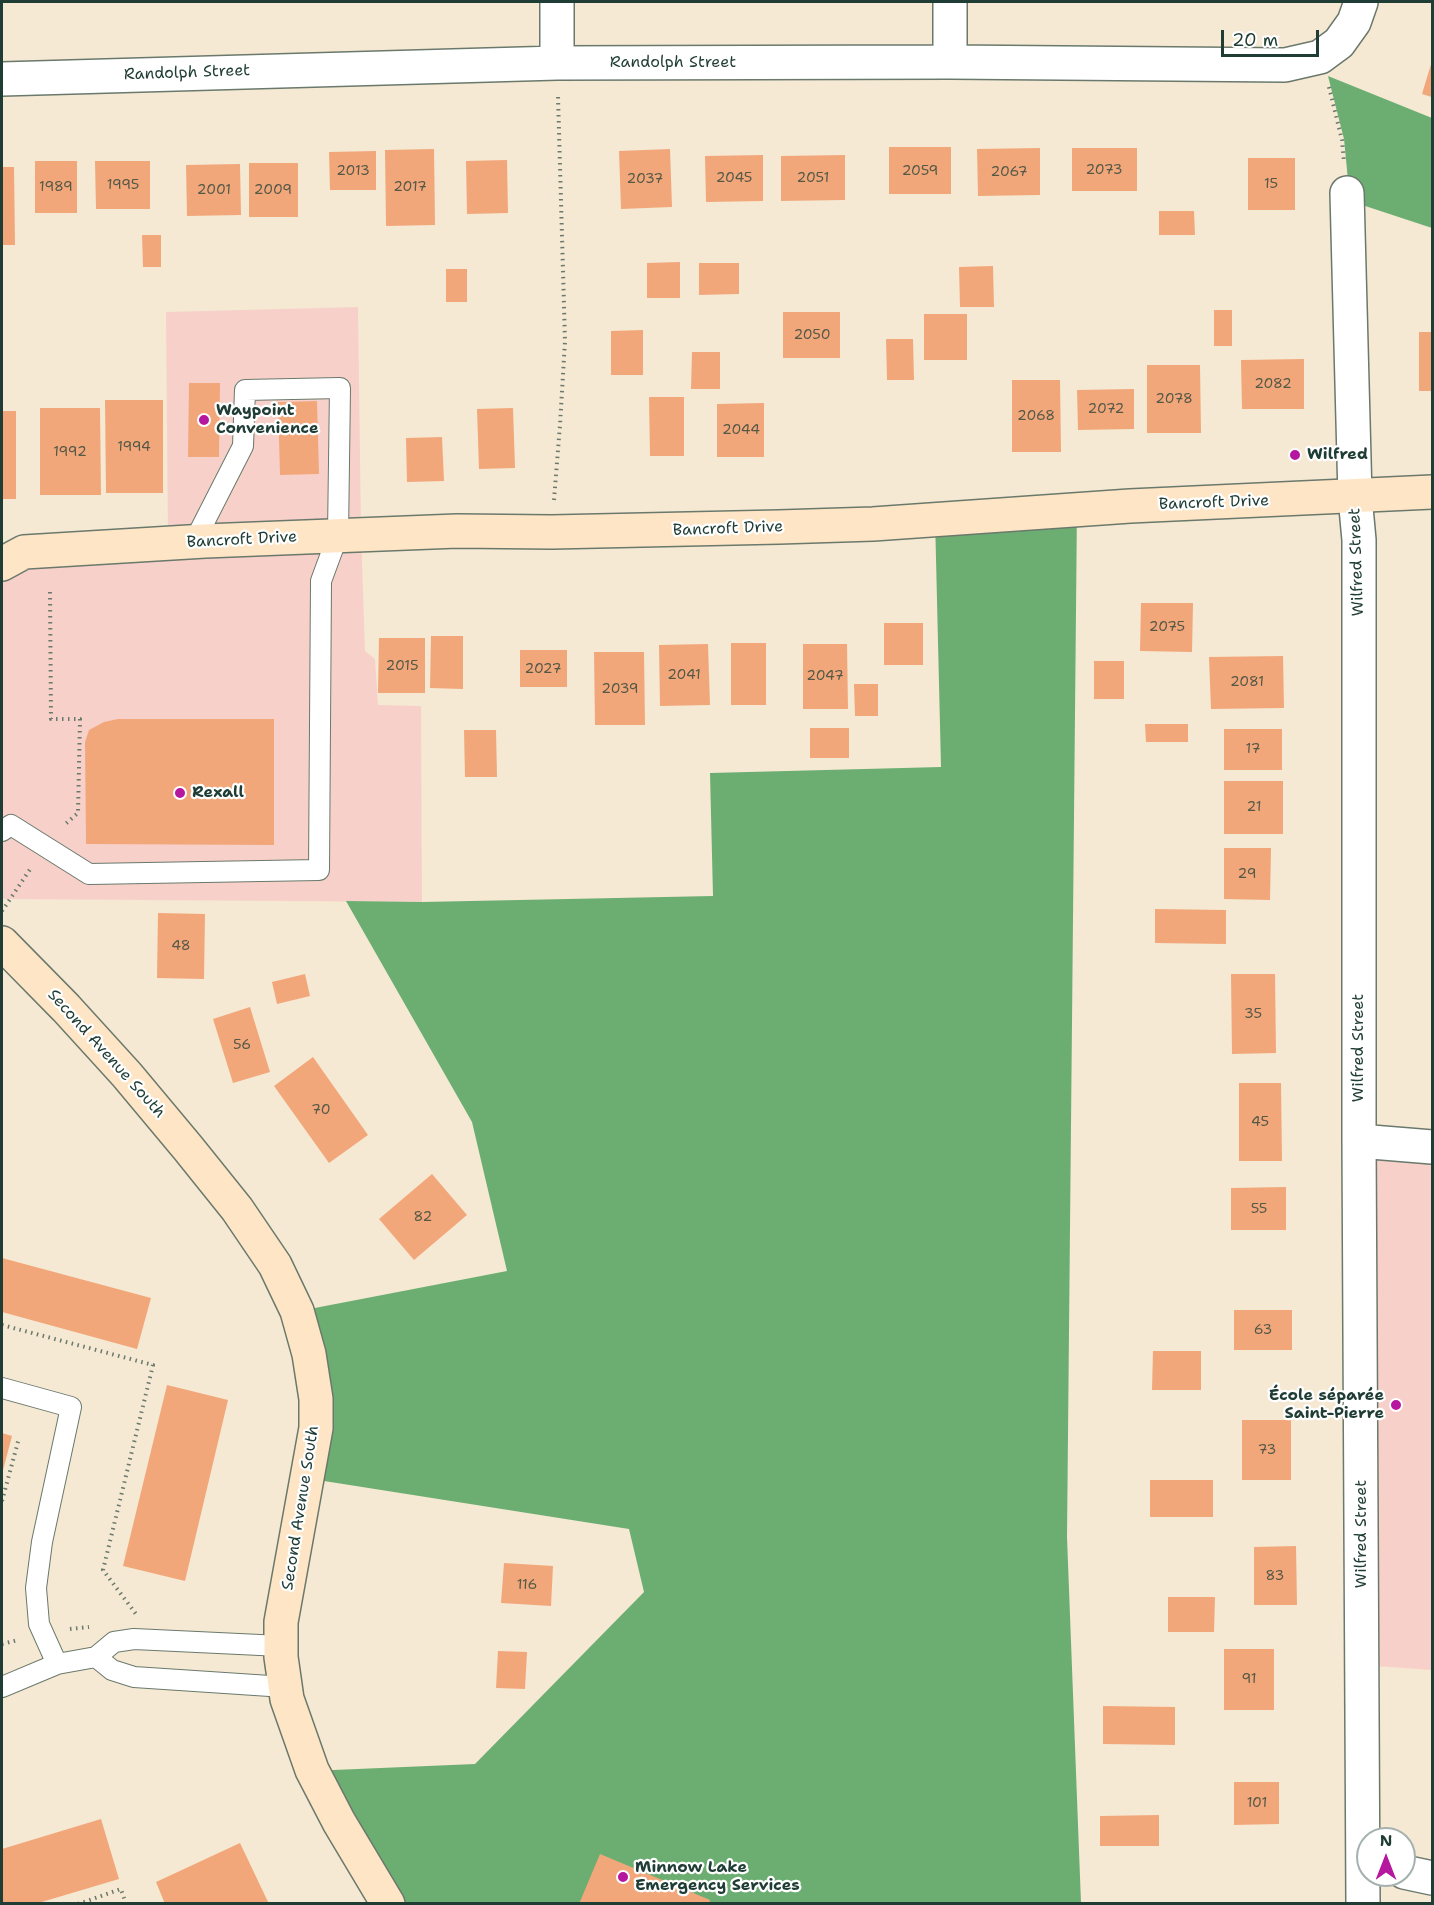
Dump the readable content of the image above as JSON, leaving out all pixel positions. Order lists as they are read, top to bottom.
{
  "streets": {
    "main road": ["Bancroft Drive", "Second Avenue South"],
    "street": ["Randolph Street", "Wilfred Street"]
  },
  "crossings": [
    ["Bancroft Drive", "Wilfred Street"]
  ],
  "places": [
    "Waypoint Convenience",
    "Wilfred",
    "Rexall",
    "École séparée Saint-Pierre",
    "Minnow Lake Emergency Services"
  ],
  "house_numbers": [
    "2073",
    "2013",
    "2059",
    "2067",
    "2045",
    "2051",
    "2037",
    "15",
    "1995",
    "1989",
    "2017",
    "2001",
    "2009",
    "2050",
    "2082",
    "2078",
    "2072",
    "2068",
    "2044",
    "1994",
    "1992",
    "2075",
    "2015",
    "2027",
    "2041",
    "2047",
    "2081",
    "2039",
    "17",
    "21",
    "29",
    "48",
    "35",
    "56",
    "70",
    "45",
    "55",
    "82",
    "63",
    "73",
    "83",
    "116",
    "91",
    "101"
  ],
  "scale_bar": "20 m",
  "north": "top"
}
